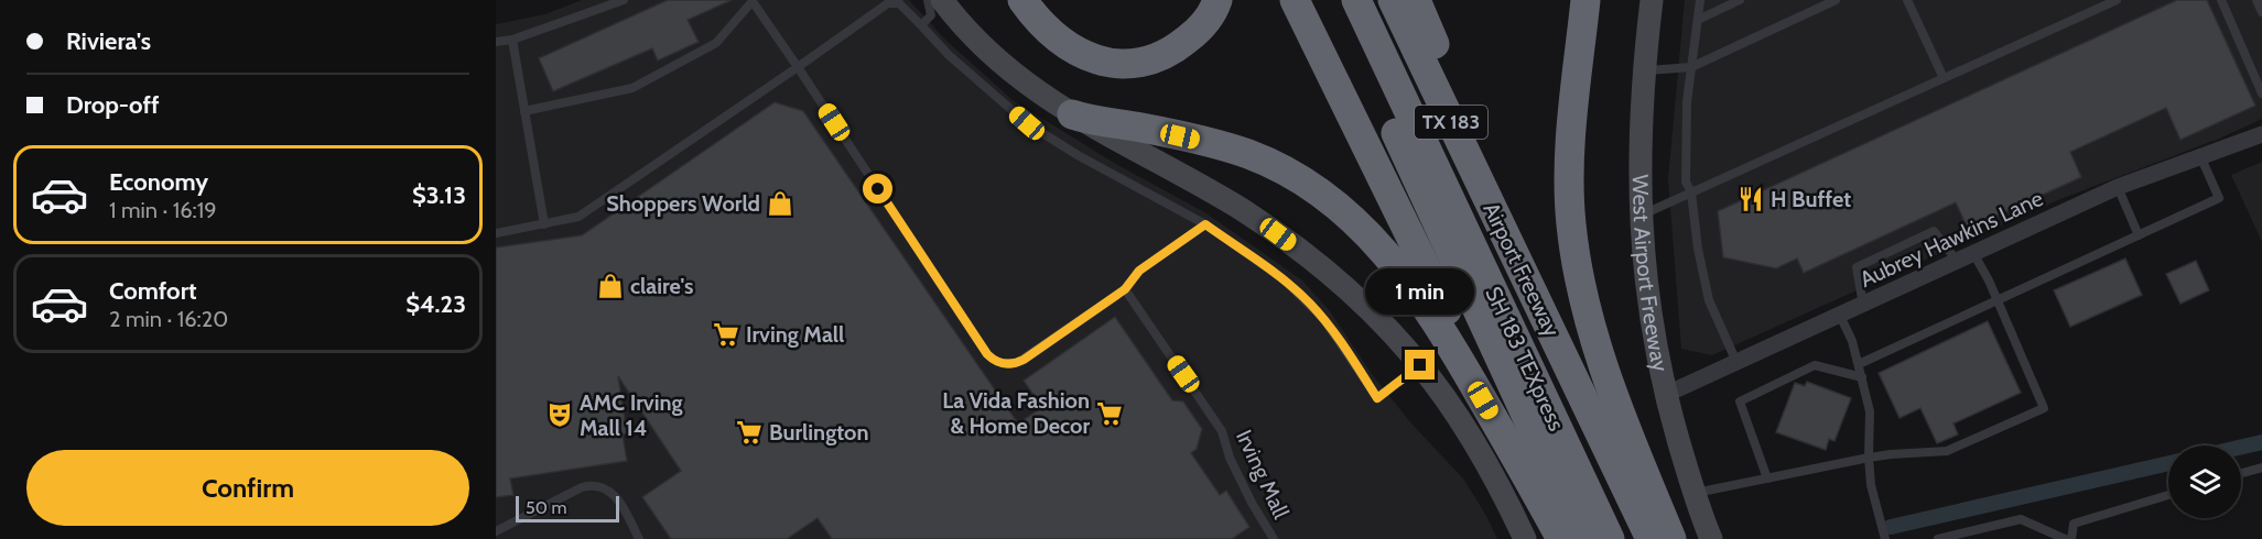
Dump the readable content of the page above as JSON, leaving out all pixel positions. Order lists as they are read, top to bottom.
{
  "streets": {
    "highway": ["TX 183", "Airport Freeway", "SH 183 TEXpress"],
    "main road": ["West Airport Freeway"],
    "street": ["Aubrey Hawkins Lane"],
    "lane": ["Irving Mall"]
  },
  "crossings": [
    ["Aubrey Hawkins Lane", "West Airport Freeway"]
  ],
  "places": {
    "restaurant": ["H Buffet"],
    "shop": ["Shoppers World", "claire's"],
    "supermarket": ["Irving Mall", "La Vida Fashion & Home Decor", "Burlington"],
    "theatre": ["AMC Irving Mall 14"]
  },
  "scale_bar": "50 m",
  "page": {
    "banner": ["Riviera's", "Drop-off"],
    "list": [
      {
        "name": "Economy",
        "note": "1 min · 16:19",
        "value": "$3.13"
      },
      {
        "name": "Comfort",
        "note": "2 min · 16:20",
        "value": "$4.23"
      }
    ],
    "bubble": "1 min",
    "buttons": "Confirm",
    "scale": "50 m"
  }
}
